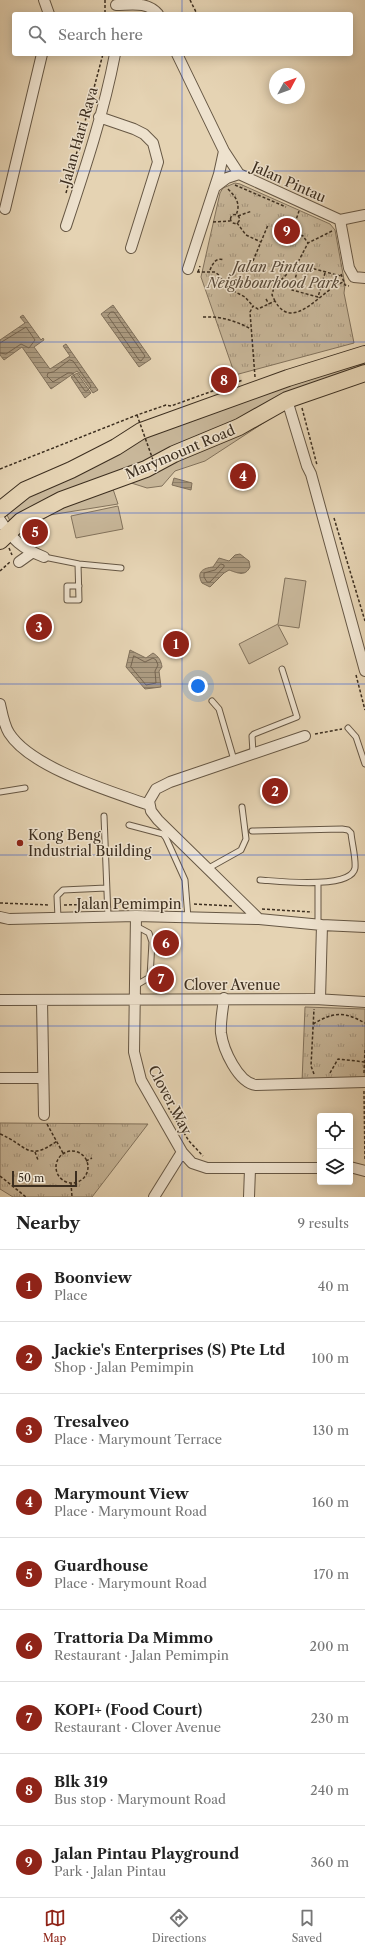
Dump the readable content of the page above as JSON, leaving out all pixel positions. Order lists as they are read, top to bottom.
{
  "streets": {
    "main road": ["Marymount Road"],
    "street": [
      "Jalan Hari Raya",
      "Jalan Pintau",
      "Jalan Pemimpin",
      "Clover Avenue",
      "Clover Way"
    ]
  },
  "crossings": [
    ["Jalan Pemimpin", "Clover Way"],
    ["Clover Avenue", "Clover Way"]
  ],
  "parks": ["Jalan Pintau Neighbourhood Park"],
  "places": ["Kong Beng Industrial Building"],
  "scale_bar": "50 m",
  "north": "top right",
  "page": {
    "search": "Search here",
    "pins": [
      "9",
      "8",
      "4",
      "5",
      "3",
      "1",
      "2",
      "6",
      "7"
    ],
    "scale": "50 m",
    "heading": ["Nearby", "9 results"],
    "list": [
      {
        "mark": "1",
        "name": "Boonview",
        "note": "Place",
        "value": "40 m"
      },
      {
        "mark": "2",
        "name": "Jackie's Enterprises (S) Pte Ltd",
        "note": "Shop · Jalan Pemimpin",
        "value": "100 m"
      },
      {
        "mark": "3",
        "name": "Tresalveo",
        "note": "Place · Marymount Terrace",
        "value": "130 m"
      },
      {
        "mark": "4",
        "name": "Marymount View",
        "note": "Place · Marymount Road",
        "value": "160 m"
      },
      {
        "mark": "5",
        "name": "Guardhouse",
        "note": "Place · Marymount Road",
        "value": "170 m"
      },
      {
        "mark": "6",
        "name": "Trattoria Da Mimmo",
        "note": "Restaurant · Jalan Pemimpin",
        "value": "200 m"
      },
      {
        "mark": "7",
        "name": "KOPI+ (Food Court)",
        "note": "Restaurant · Clover Avenue",
        "value": "230 m"
      },
      {
        "mark": "8",
        "name": "Blk 319",
        "note": "Bus stop · Marymount Road",
        "value": "240 m"
      },
      {
        "mark": "9",
        "name": "Jalan Pintau Playground",
        "note": "Park · Jalan Pintau",
        "value": "360 m"
      }
    ],
    "nav": ["Map", "Directions", "Saved"]
  }
}
